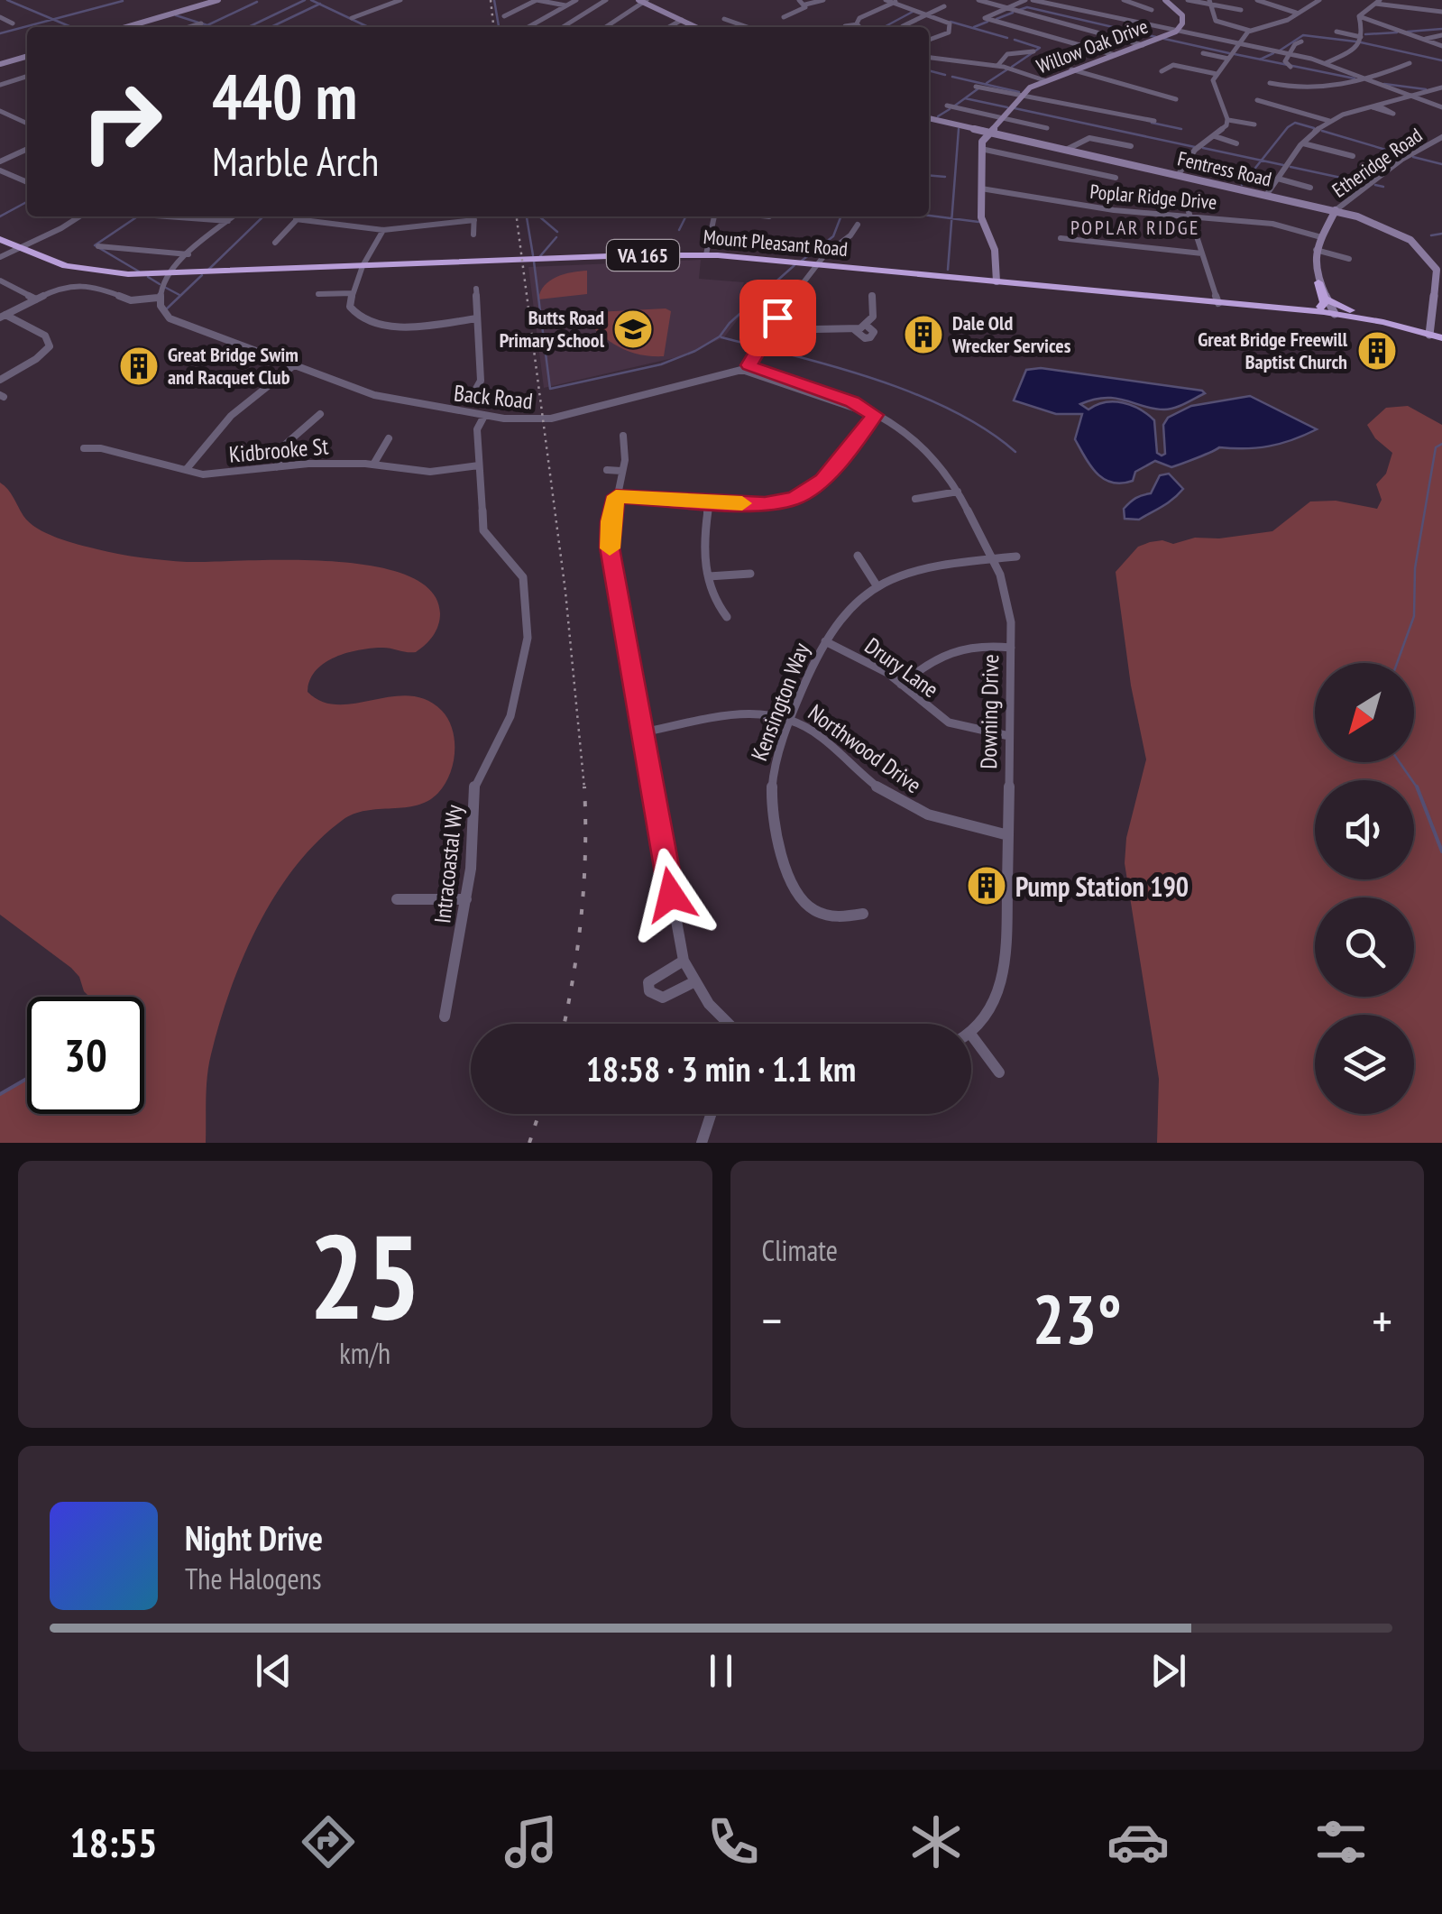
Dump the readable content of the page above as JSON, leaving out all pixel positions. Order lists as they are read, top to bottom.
{
  "streets": {
    "highway": ["Mount Pleasant Road", "VA 165"],
    "street": [
      "Willow Oak Drive",
      "Etheridge Road",
      "Fentress Road",
      "Poplar Ridge Drive",
      "Back Road",
      "Kidbrooke St",
      "Drury Lane",
      "Kensington Way",
      "Downing Drive",
      "Northwood Drive",
      "Intracoastal Wy"
    ]
  },
  "crossings": [
    ["Willow Oak Drive", "Fentress Road"],
    ["Willow Oak Drive", "Poplar Ridge Drive"],
    ["Willow Oak Drive", "Mount Pleasant Road"],
    ["Etheridge Road", "Fentress Road"],
    ["Etheridge Road", "Poplar Ridge Drive"],
    ["Fentress Road", "Mount Pleasant Road"],
    ["Back Road", "Downing Drive"],
    ["Back Road", "Intracoastal Wy"],
    ["Kidbrooke St", "Intracoastal Wy"],
    ["Drury Lane", "Kensington Way"],
    ["Drury Lane", "Downing Drive"],
    ["Kensington Way", "Downing Drive"],
    ["Kensington Way", "Northwood Drive"],
    ["Downing Drive", "Northwood Drive"]
  ],
  "districts": ["POPLAR RIDGE"],
  "places": {
    "school or university": ["Butts Road Primary School"],
    "building": [
      "Dale Old Wrecker Services",
      "Great Bridge Freewill Baptist Church",
      "Great Bridge Swim and Racquet Club",
      "Pump Station 190"
    ]
  },
  "north": "bottom left",
  "page": {
    "turn": ["440 m", "Marble Arch"],
    "limit": "30",
    "trip": "18:58 · 3 min · 1.1 km",
    "tile": [
      ["25", "km/h"],
      "Climate"
    ],
    "heat": ["−", "23°", "+"],
    "song": ["Night Drive", "The Halogens"],
    "tabs": "18:55"
  }
}
